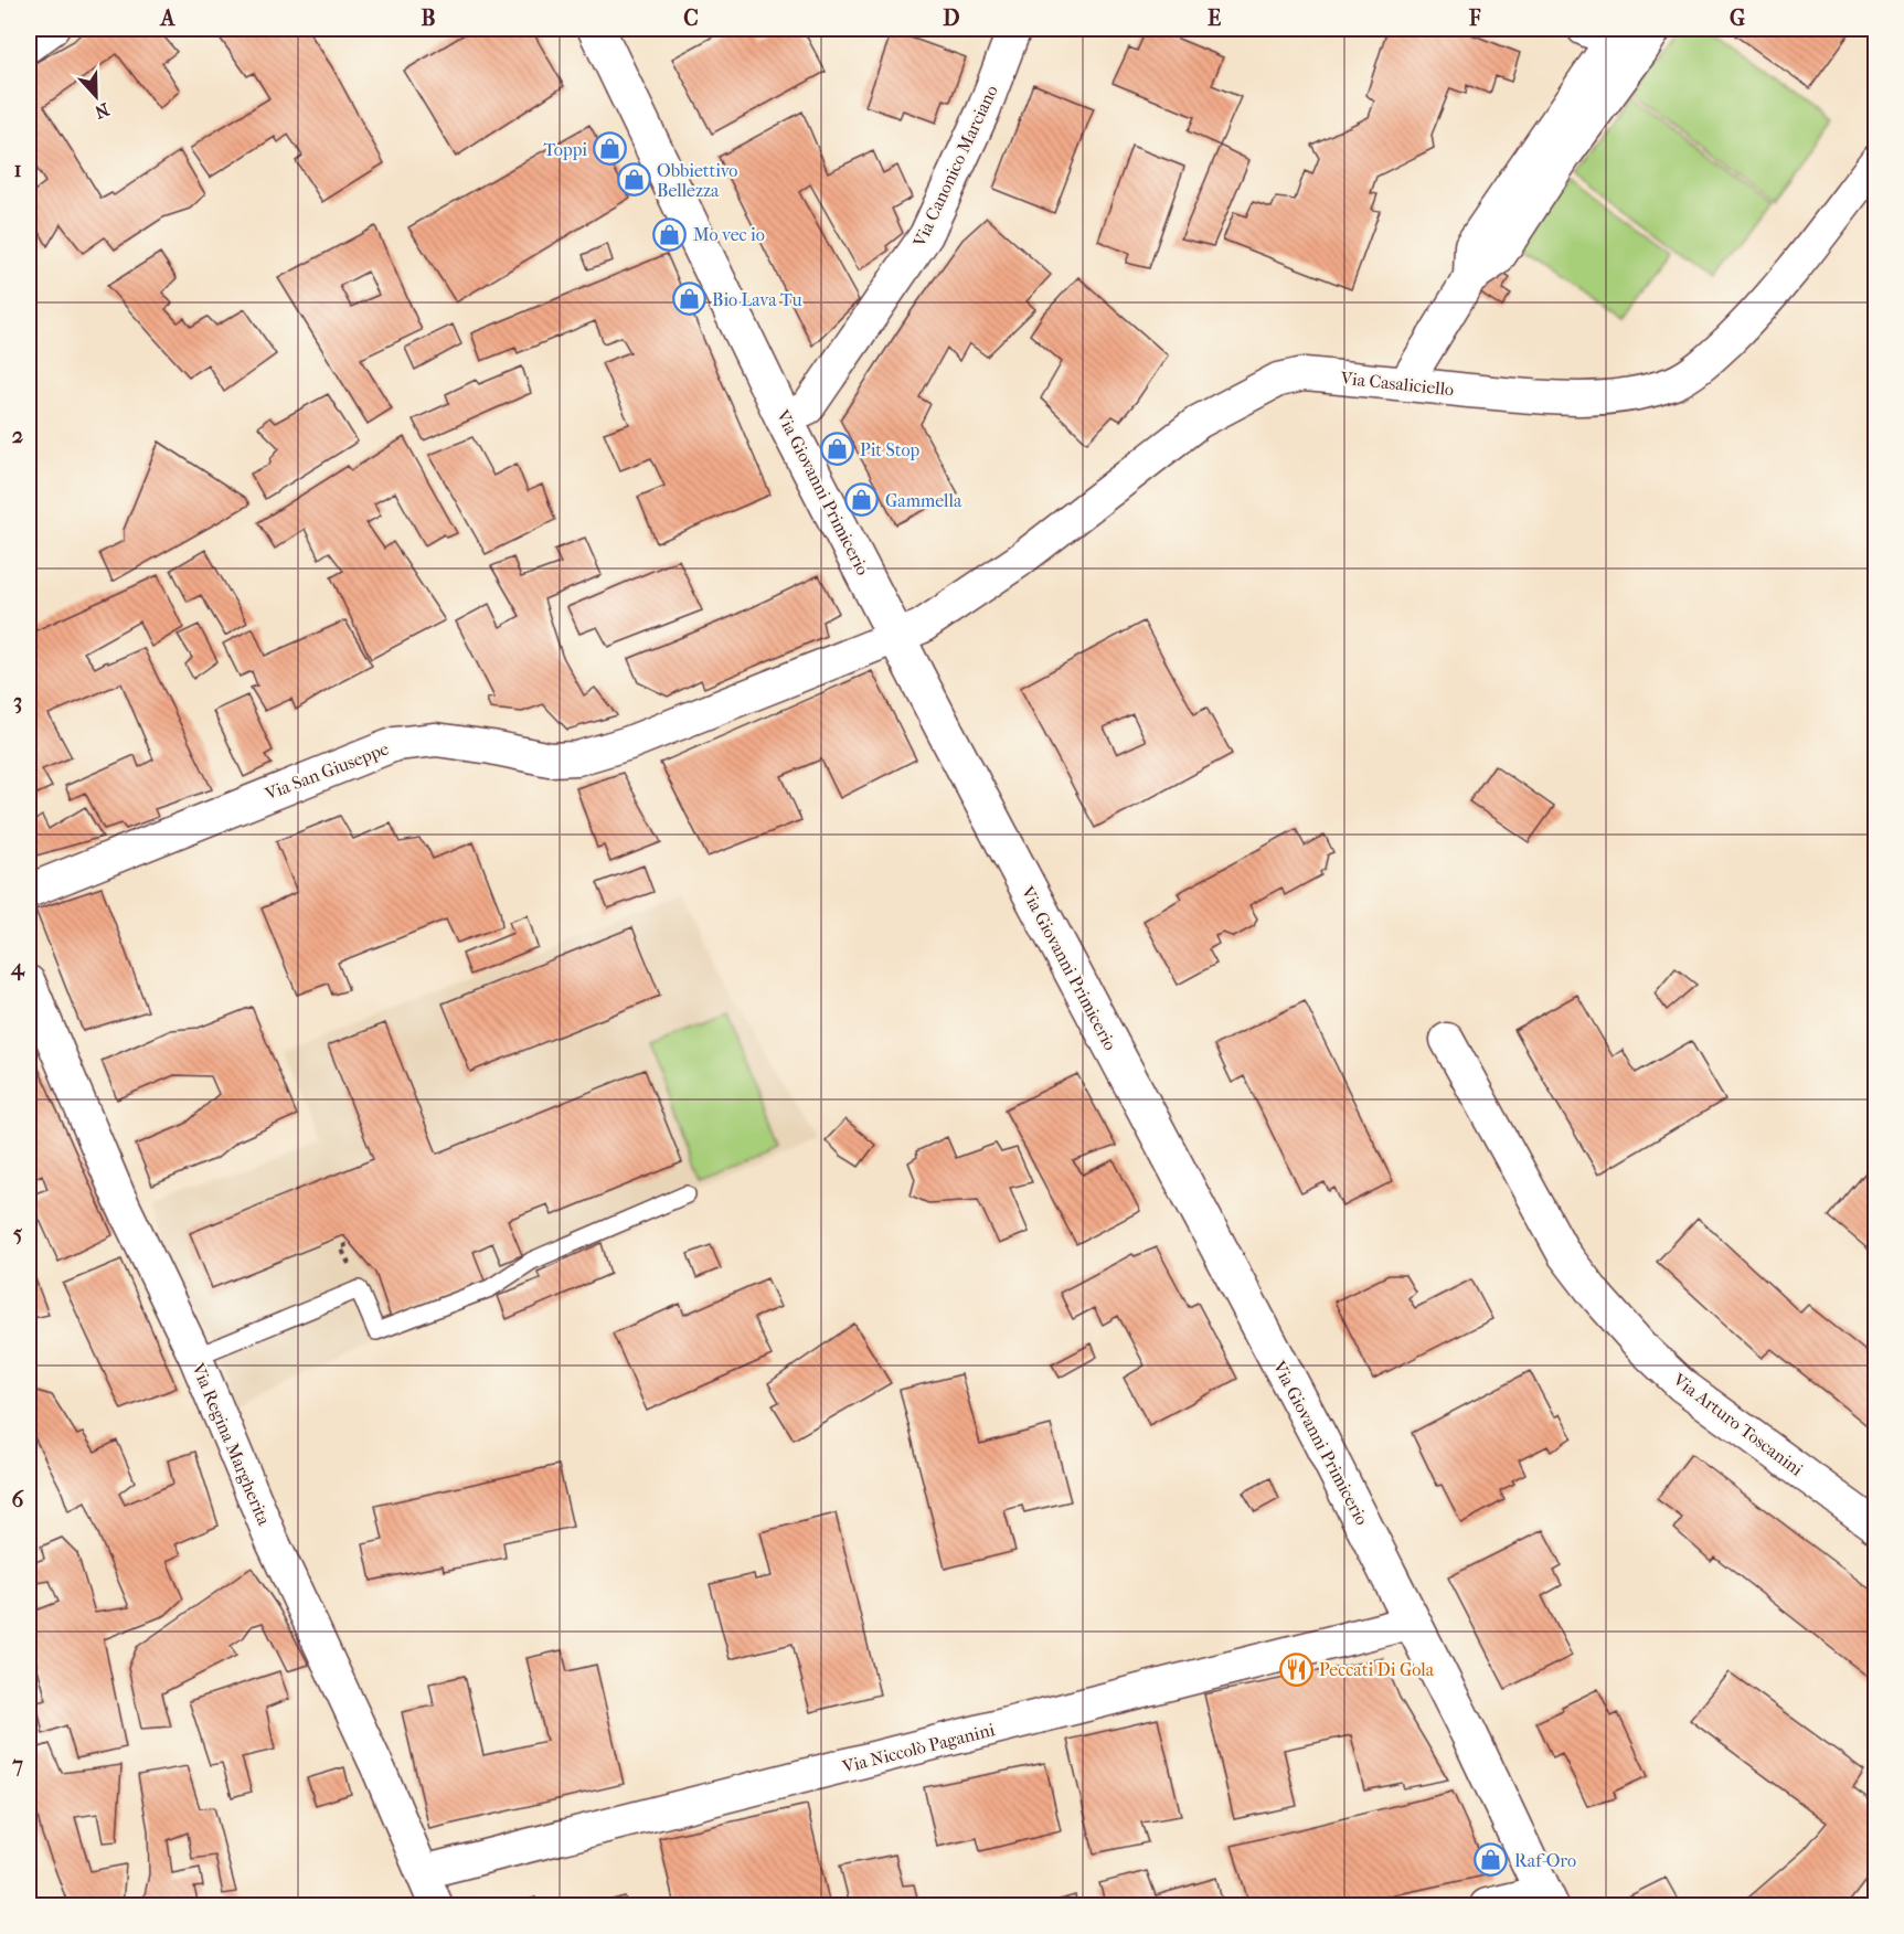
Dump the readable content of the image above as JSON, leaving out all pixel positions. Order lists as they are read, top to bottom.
{
  "streets": {
    "street": [
      "Via Canonico Marciano",
      "Via Casaliciello",
      "Via Giovanni Primicerio",
      "Via San Giuseppe",
      "Via Arturo Toscanini",
      "Via Regina Margherita",
      "Via Niccolò Paganini"
    ]
  },
  "crossings": [
    ["Via Canonico Marciano", "Via Giovanni Primicerio"],
    ["Via Casaliciello", "Via Giovanni Primicerio"],
    ["Via Casaliciello", "Via San Giuseppe"],
    ["Via Giovanni Primicerio", "Via San Giuseppe"],
    ["Via Giovanni Primicerio", "Via Niccolò Paganini"],
    ["Via Regina Margherita", "Via Niccolò Paganini"]
  ],
  "places": {
    "shop": [
      "Toppi",
      "Obbiettivo Bellezza",
      "Mo vec io",
      "Bio Lava Tu",
      "Pit Stop",
      "Gammella",
      "Raf-Oro"
    ],
    "restaurant": ["Peccati Di Gola"]
  },
  "north": "bottom",
  "grid": {
    "columns": [
      "A",
      "B",
      "C",
      "D",
      "E",
      "F",
      "G"
    ],
    "rows": [
      "1",
      "2",
      "3",
      "4",
      "5",
      "6",
      "7"
    ]
  }
}
